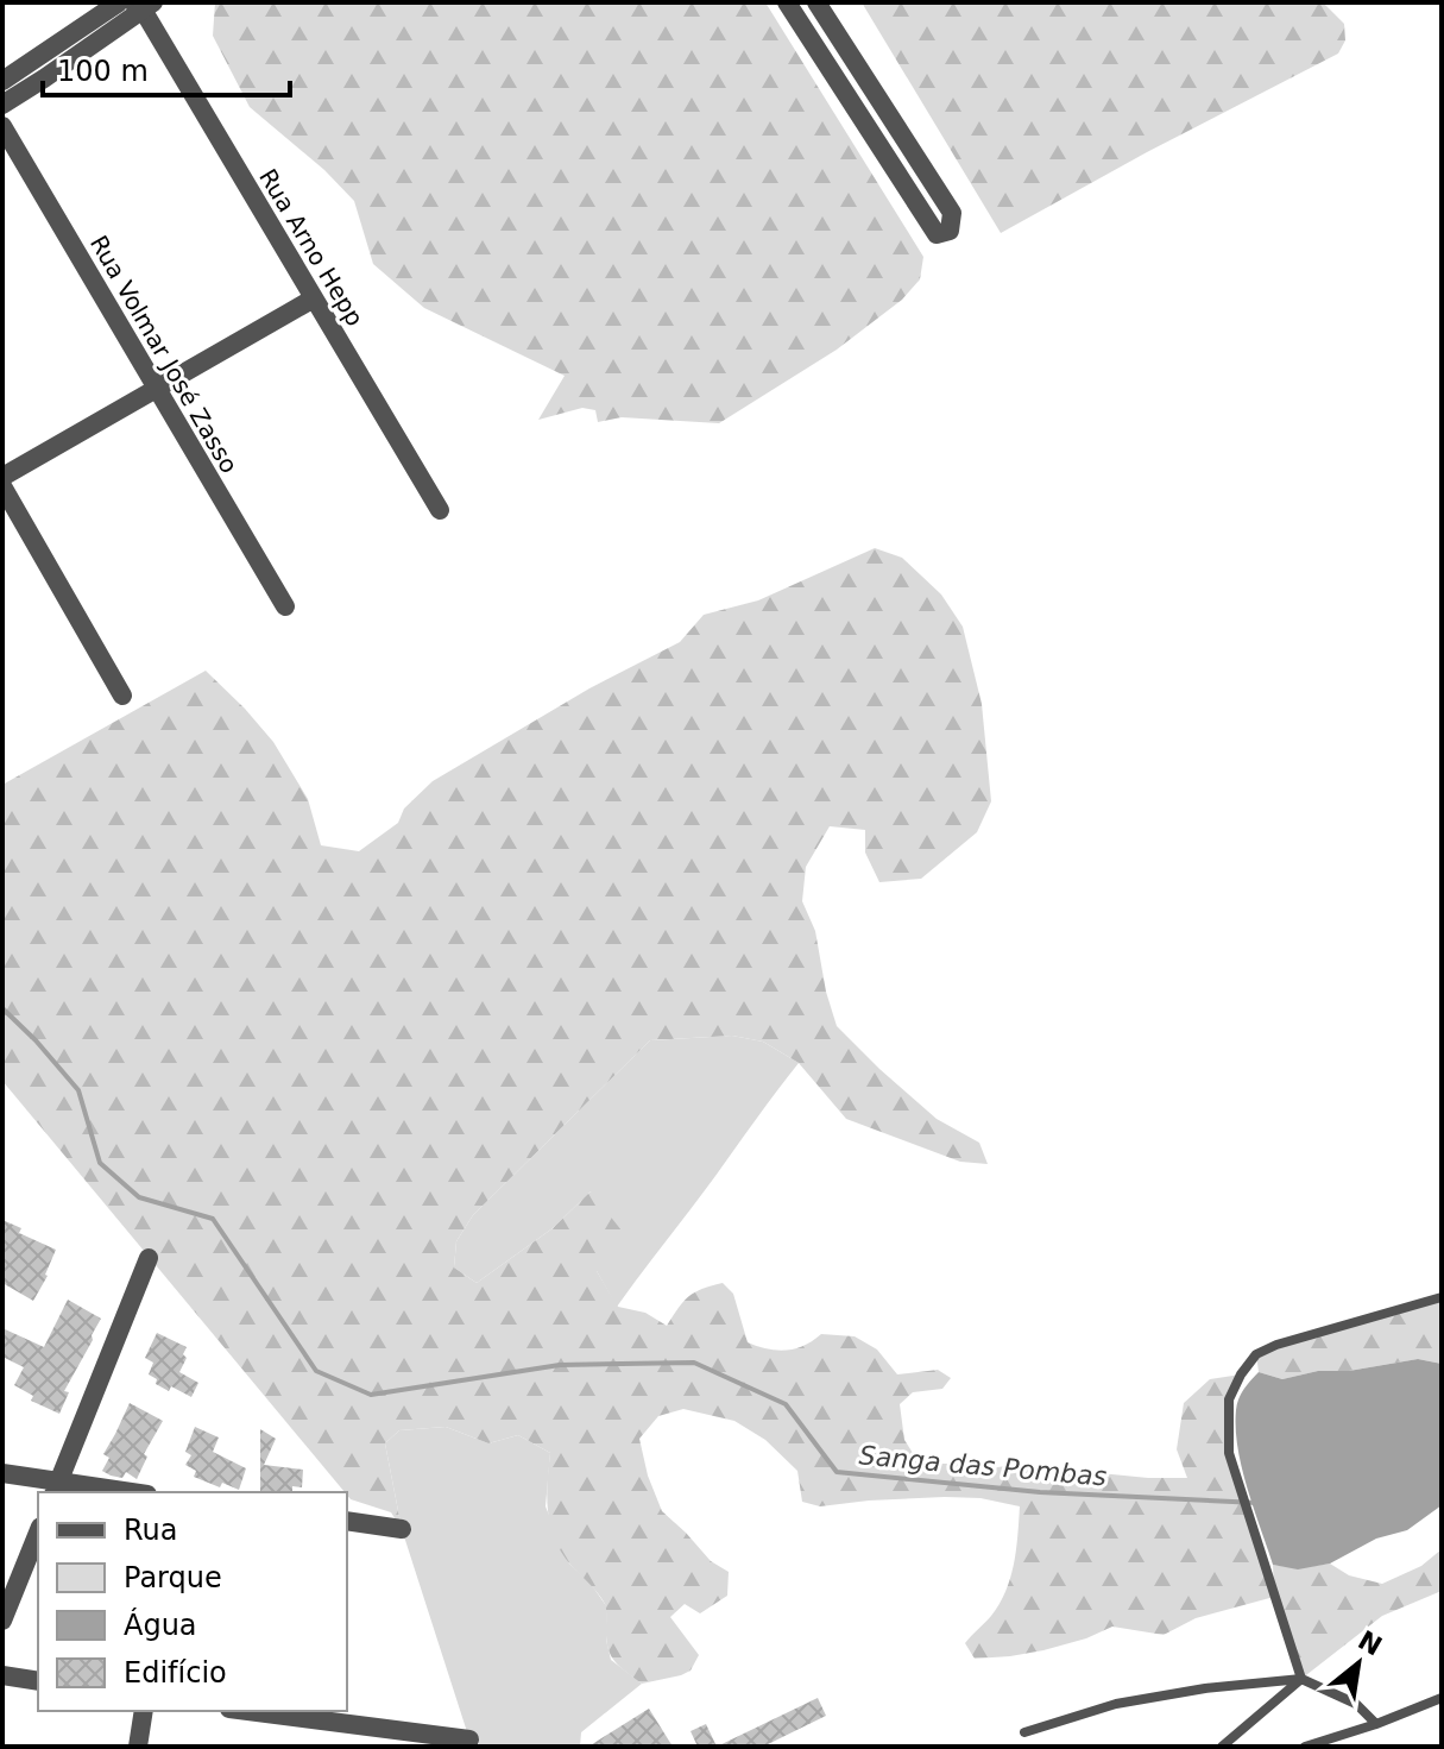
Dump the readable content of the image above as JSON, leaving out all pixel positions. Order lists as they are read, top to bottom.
{
  "streets": {
    "street": ["Rua Arno Hepp", "Rua Volmar José Zasso"]
  },
  "water": ["Sanga das Pombas"],
  "legend": [
    "Rua",
    "Parque",
    "Água",
    "Edifício"
  ],
  "scale_bar": "100 m",
  "north": "top right"
}
